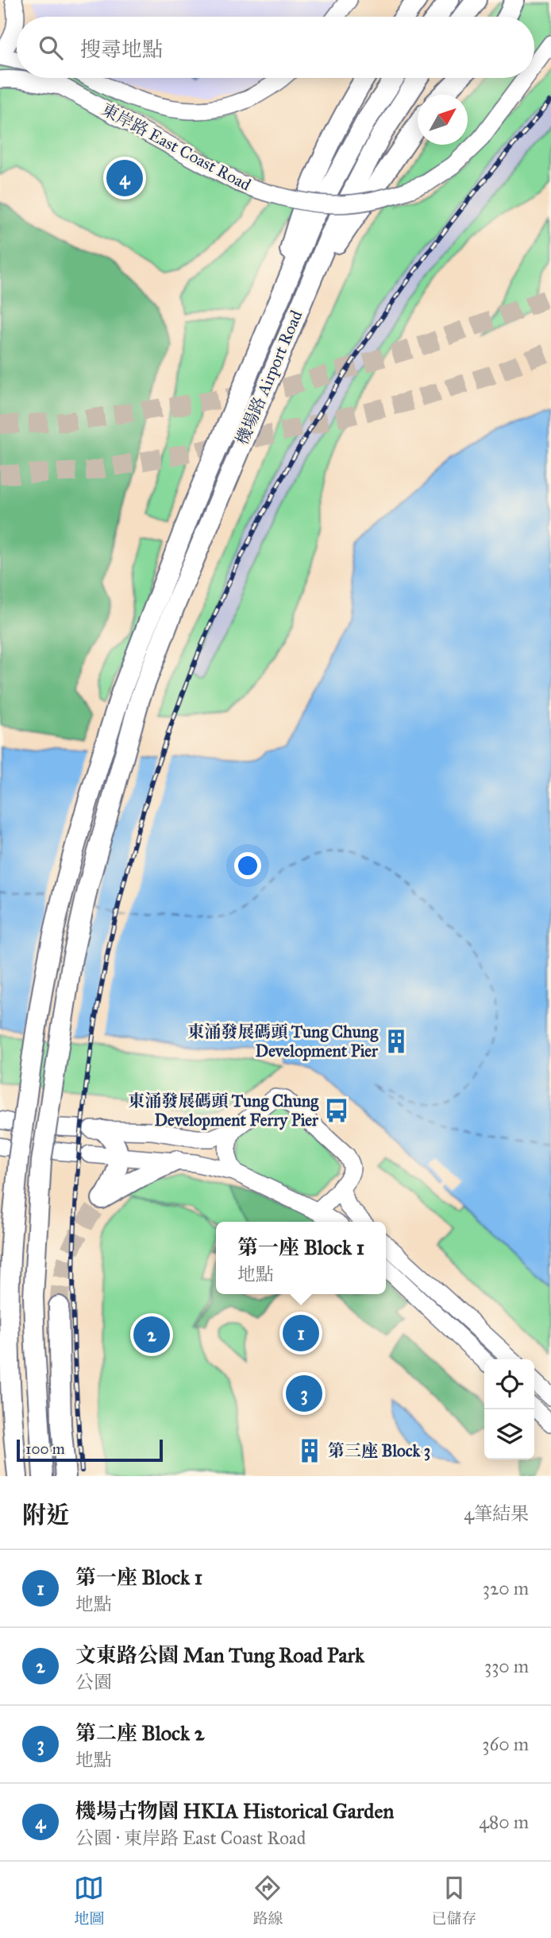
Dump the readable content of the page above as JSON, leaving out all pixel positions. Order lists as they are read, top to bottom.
{
  "streets": {
    "highway": ["機場路 Airport Road"],
    "main road": ["東岸路 East Coast Road"]
  },
  "places": {
    "building": ["東涌發展碼頭 Tung Chung Development Pier", "第三座 Block 3"],
    "bus stop": ["東涌發展碼頭 Tung Chung Development Ferry Pier"]
  },
  "scale_bar": "100 m",
  "north": "top right",
  "page": {
    "search": "搜尋地點",
    "pins": [
      "4",
      "1",
      "2",
      "3"
    ],
    "popup": ["第一座 Block 1", "地點"],
    "scale": "100 m",
    "heading": ["附近", "4筆結果"],
    "list": [
      {
        "mark": "1",
        "name": "第一座 Block 1",
        "note": "地點",
        "value": "320 m"
      },
      {
        "mark": "2",
        "name": "文東路公園 Man Tung Road Park",
        "note": "公園",
        "value": "330 m"
      },
      {
        "mark": "3",
        "name": "第二座 Block 2",
        "note": "地點",
        "value": "360 m"
      },
      {
        "mark": "4",
        "name": "機場古物園 HKIA Historical Garden",
        "note": "公園 · 東岸路 East Coast Road",
        "value": "480 m"
      }
    ],
    "nav": ["地圖", "路線", "已儲存"]
  }
}
